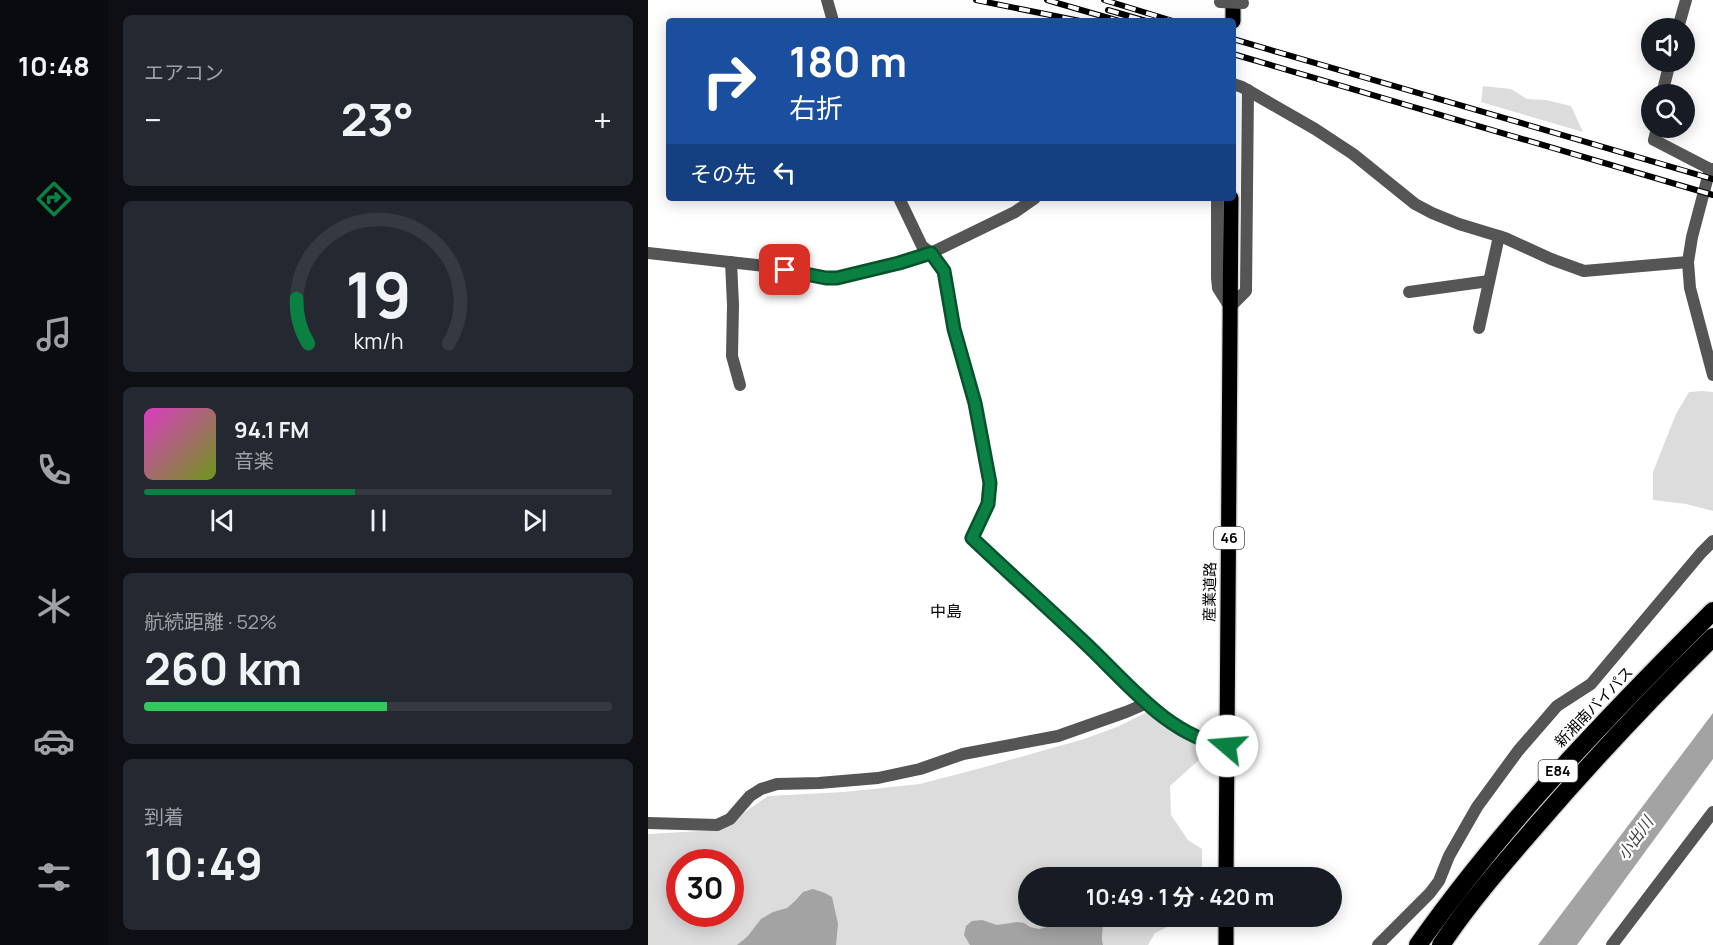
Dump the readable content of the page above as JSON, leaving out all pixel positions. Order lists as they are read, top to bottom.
{
  "streets": {
    "highway": ["新湘南バイパス", "E84"],
    "main road": ["46", "産業道路"]
  },
  "districts": ["中島"],
  "water": ["小出川"],
  "page": {
    "tabs": "10:48",
    "tile": [
      "エアコン",
      ["航続距離 · 52%", "260 km"],
      ["到着", "10:49"]
    ],
    "turn": ["180 m", "右折"],
    "heat": ["−", "23°", "+"],
    "then": "その先",
    "song": ["94.1 FM", "音楽"],
    "limit": "30",
    "trip": "10:49 · 1 分 · 420 m",
    "gauge": ["19", "km/h"]
  }
}
